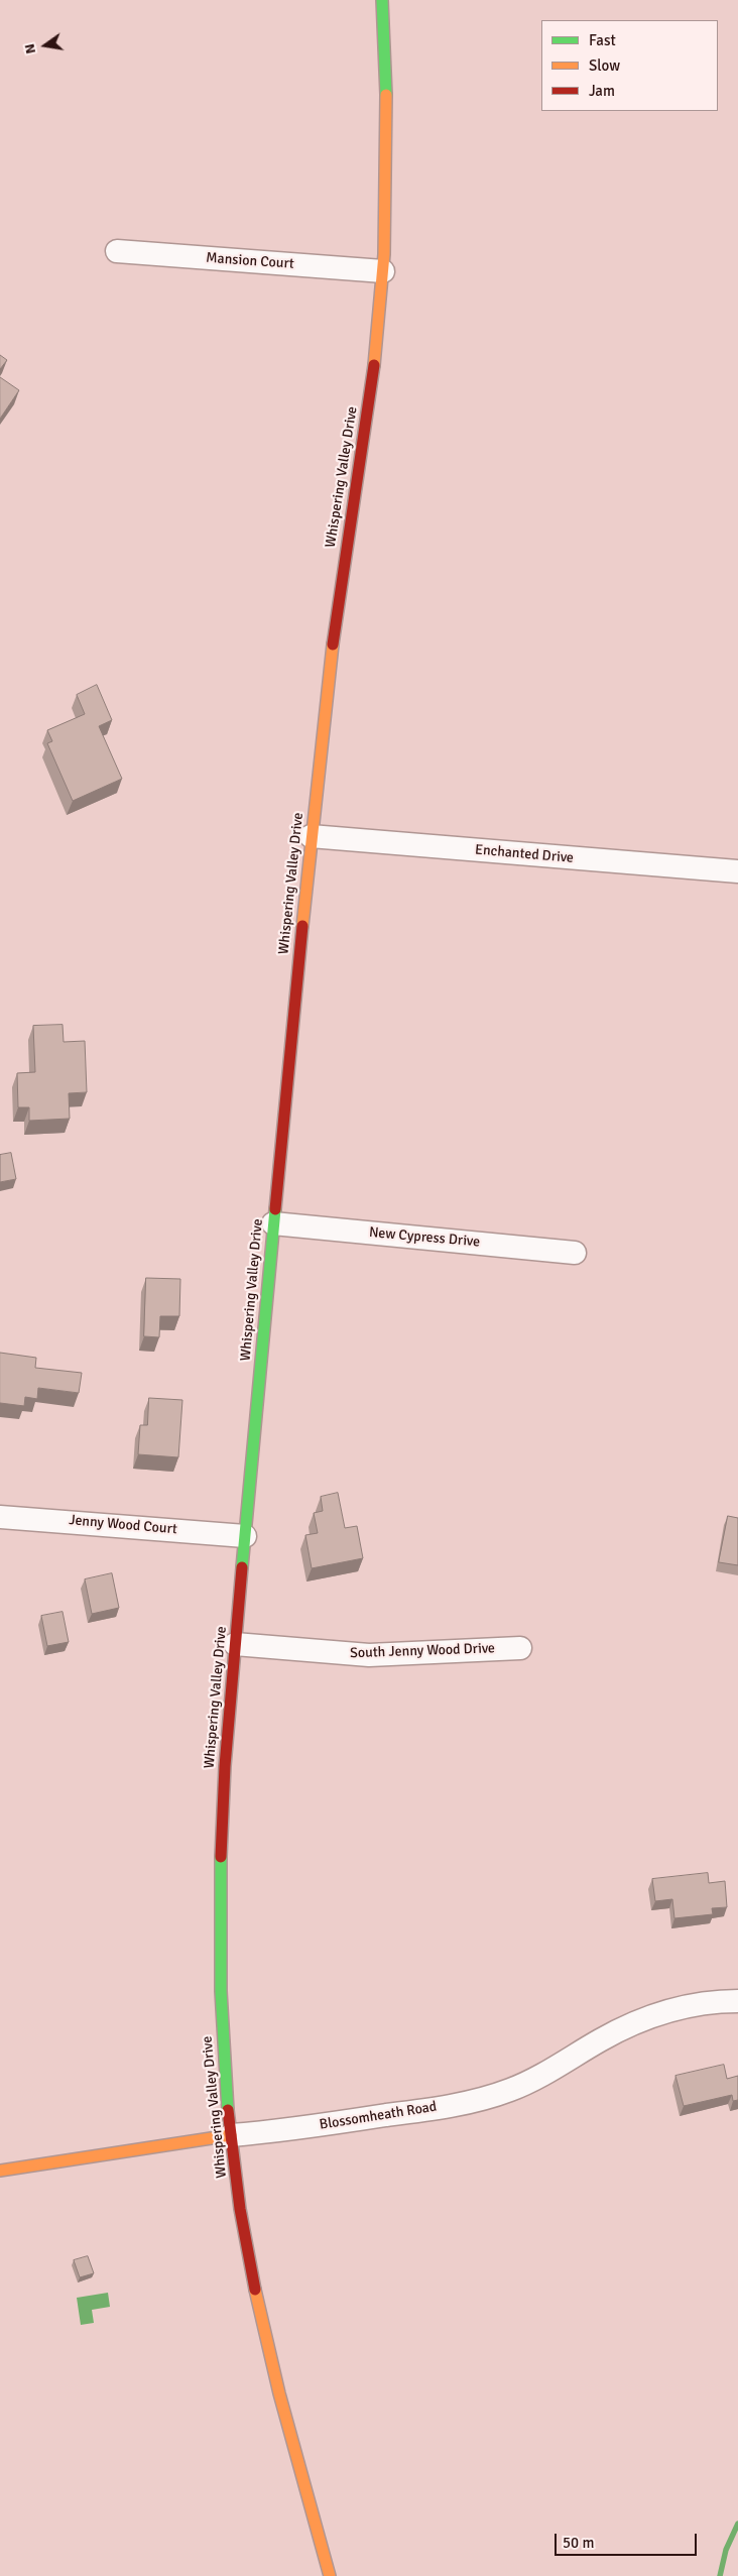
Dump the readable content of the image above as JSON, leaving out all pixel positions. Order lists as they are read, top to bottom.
{
  "streets": {
    "street": [
      "Mansion Court",
      "Whispering Valley Drive",
      "Enchanted Drive",
      "New Cypress Drive",
      "Jenny Wood Court",
      "South Jenny Wood Drive",
      "Blossomheath Road"
    ]
  },
  "crossings": [
    ["Mansion Court", "Whispering Valley Drive"],
    ["Whispering Valley Drive", "Enchanted Drive"],
    ["Whispering Valley Drive", "New Cypress Drive"],
    ["Whispering Valley Drive", "Jenny Wood Court"],
    ["Whispering Valley Drive", "South Jenny Wood Drive"],
    ["Whispering Valley Drive", "Blossomheath Road"]
  ],
  "legend": ["Fast", "Slow", "Jam"],
  "scale_bar": "50 m",
  "north": "left"
}
